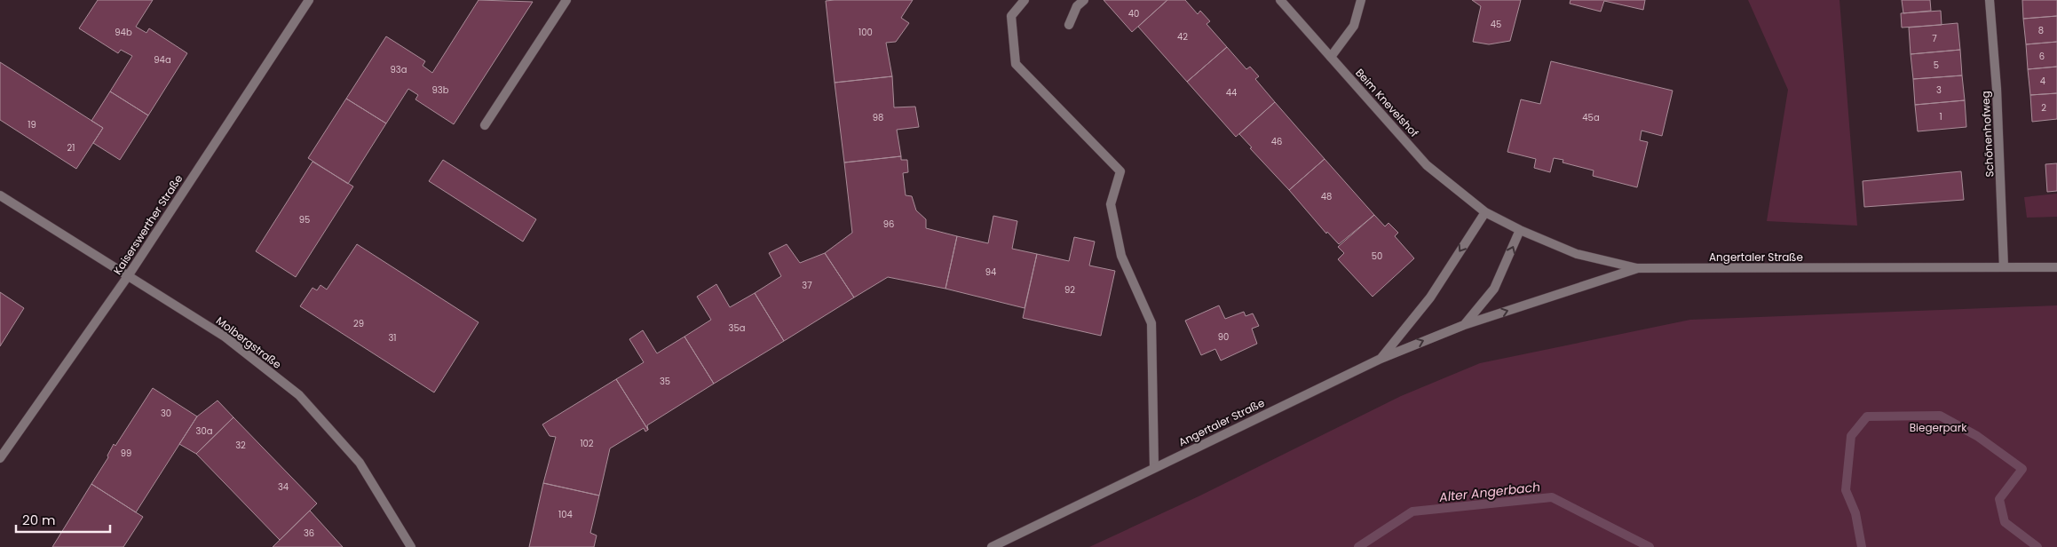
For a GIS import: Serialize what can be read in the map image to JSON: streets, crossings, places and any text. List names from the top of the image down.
{
  "streets": {
    "street": [
      "Beim Knevelshof",
      "Schönenhofweg",
      "Kaiserswerther Straße",
      "Angertaler Straße",
      "Molbergstraße"
    ]
  },
  "crossings": [
    ["Beim Knevelshof", "Angertaler Straße"],
    ["Schönenhofweg", "Angertaler Straße"],
    ["Kaiserswerther Straße", "Molbergstraße"]
  ],
  "water": ["Alter Angerbach"],
  "parks": ["Biegerpark"],
  "house_numbers": [
    "40",
    "45",
    "8",
    "94b",
    "100",
    "42",
    "7",
    "6",
    "94a",
    "5",
    "93a",
    "4",
    "93b",
    "3",
    "44",
    "2",
    "1",
    "98",
    "45a",
    "19",
    "46",
    "21",
    "48",
    "95",
    "96",
    "50",
    "94",
    "37",
    "92",
    "29",
    "35a",
    "90",
    "31",
    "35",
    "30",
    "30a",
    "102",
    "32",
    "99",
    "34",
    "104",
    "36"
  ],
  "scale_bar": "20 m"
}
